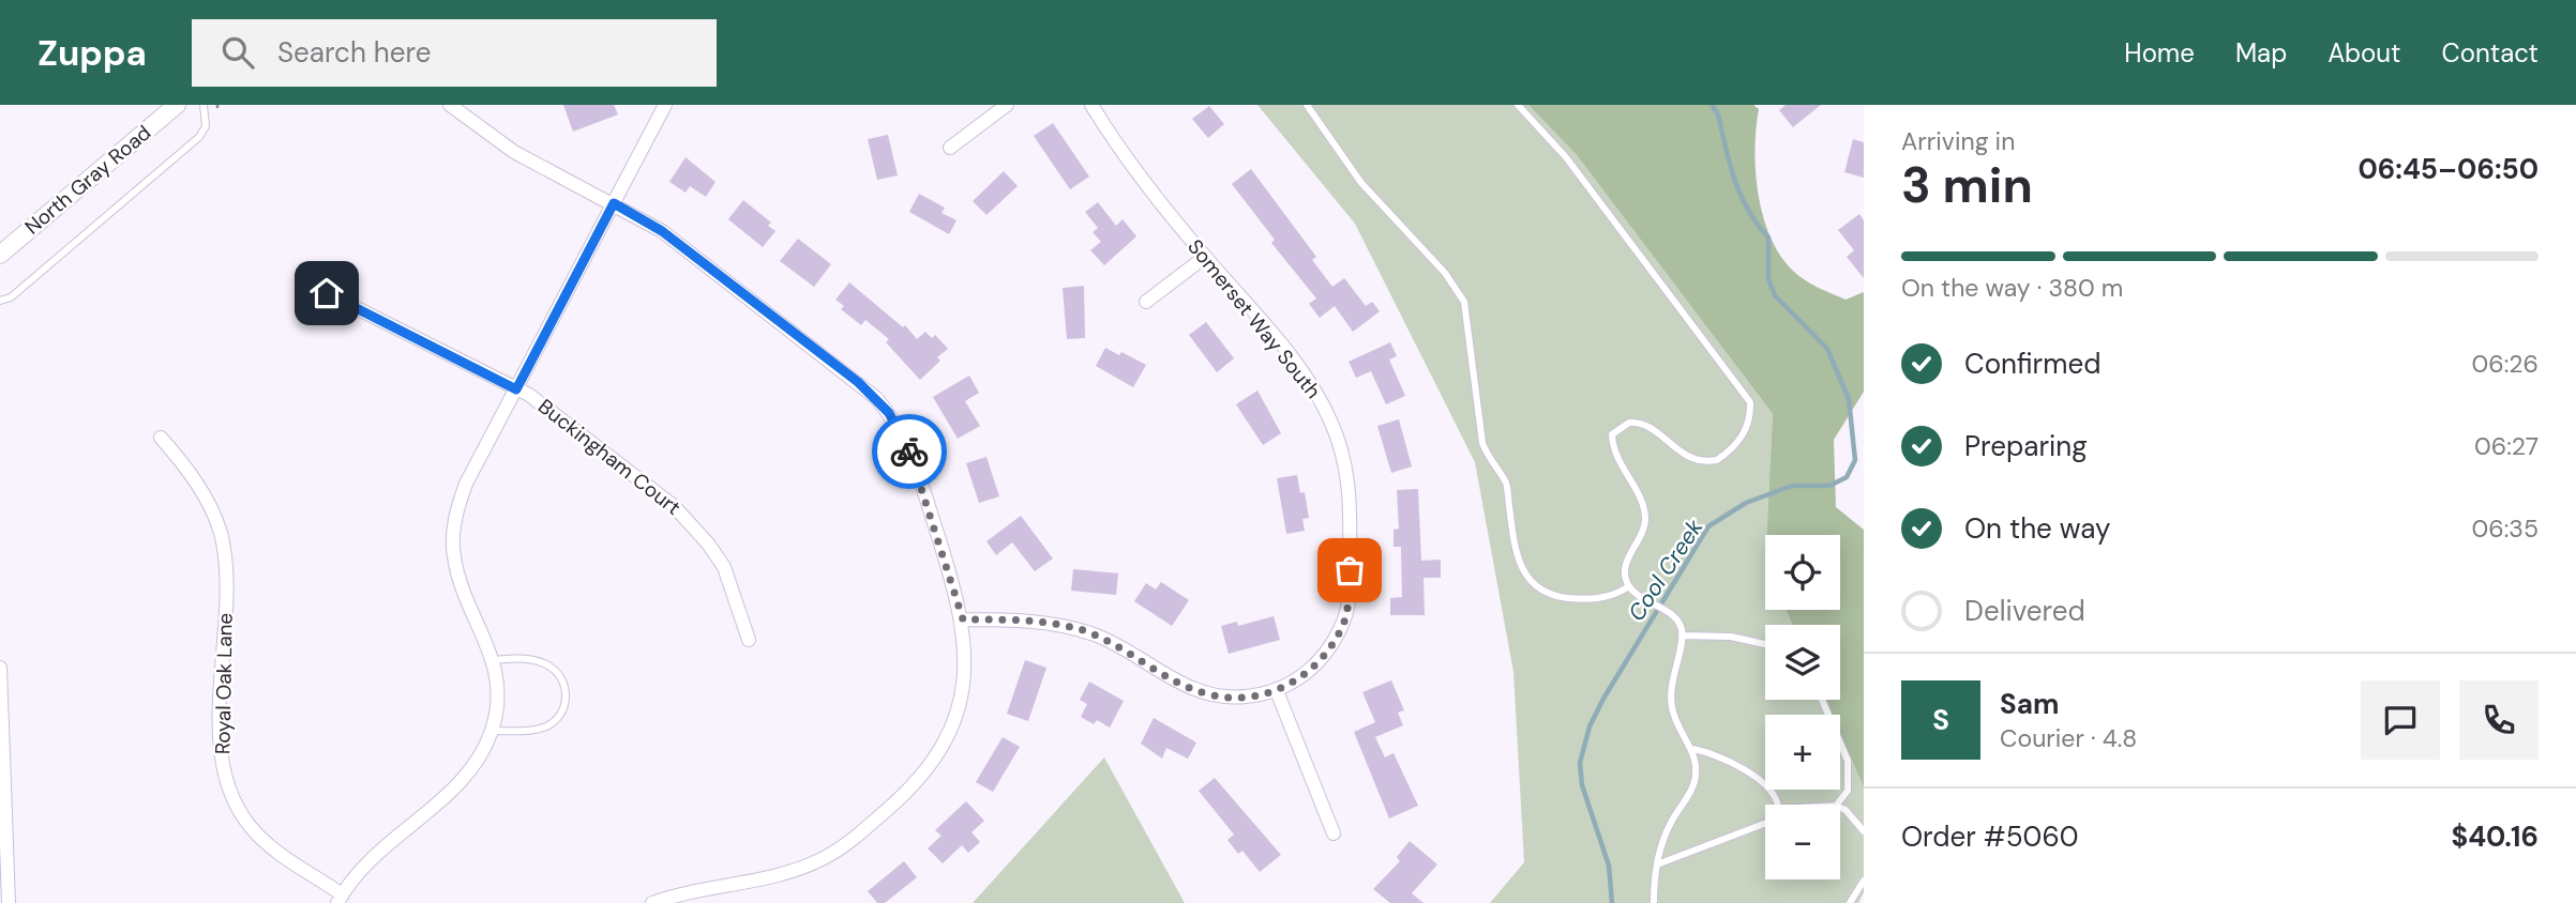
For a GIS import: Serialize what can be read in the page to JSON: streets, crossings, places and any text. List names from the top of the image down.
{
  "streets": {
    "street": [
      "North Gray Road",
      "Somerset Way South",
      "Buckingham Court",
      "Royal Oak Lane"
    ]
  },
  "water": ["Cool Creek"],
  "page": {
    "header": "Zuppa",
    "search": "Search here",
    "nav": [
      "Home",
      "Map",
      "About",
      "Contact"
    ],
    "heading": ["3 min", "Arriving in", "06:45–06:50"],
    "panel": [
      "Sam",
      "Courier · 4.8",
      "Order #5060",
      "$40.16"
    ],
    "bar": "On the way · 380 m",
    "list": [
      ["Confirmed", "06:26"],
      ["Preparing", "06:27"],
      ["On the way", "06:35"],
      "Delivered"
    ],
    "map_buttons": ["+", "−"],
    "round": "S"
  }
}
